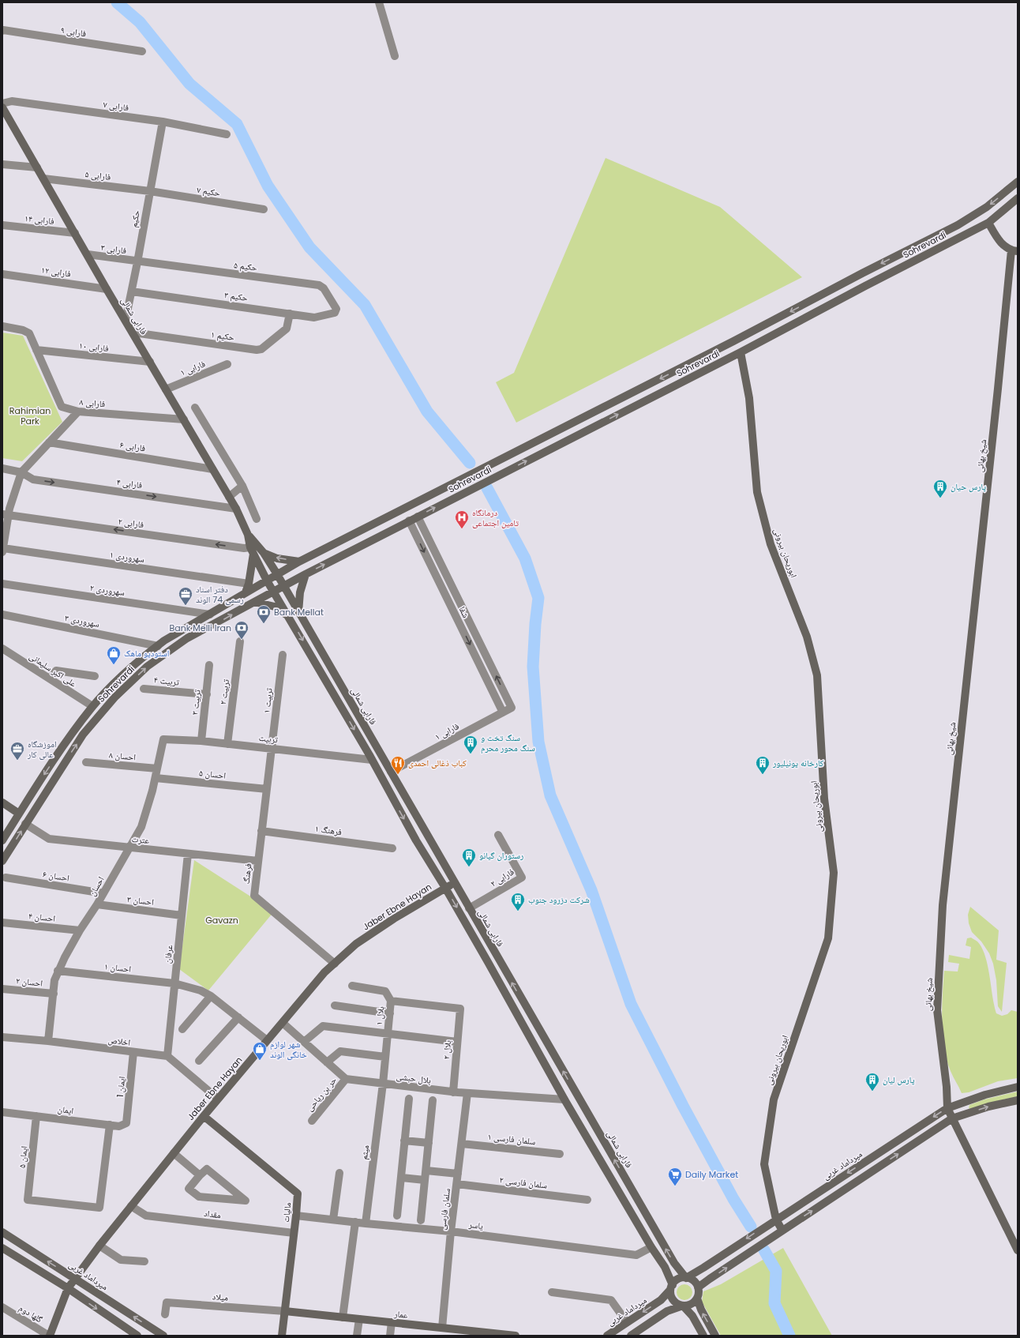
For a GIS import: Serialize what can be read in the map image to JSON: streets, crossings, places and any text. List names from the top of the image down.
{
  "streets": {
    "street": [
      "فارابی ۹",
      "فارابی ۷",
      "فارابی ۵",
      "حکیم ۷",
      "حکیم",
      "فارابی ۱۴",
      "Sohrevardi",
      "فارابی ۳",
      "حکیم ۵",
      "فارابی ۱۲",
      "حکیم ۳",
      "فارابی شمالی",
      "حکیم ۱",
      "فارابی ۱۰",
      "فارابی ۱",
      "فارابی ۸",
      "فارابی ۶",
      "شیخ بهائی",
      "فارابی ۴",
      "فارابی ۲",
      "ابوریحان بیرونی",
      "سهروردی ۱",
      "سهروردی ۲",
      "شفا",
      "سهروردی ۳",
      "علی اکبر سلیمانی",
      "تربیت ۴",
      "تربیت ۲",
      "تربیت ۱",
      "تربیت ۳",
      "تربیت",
      "احسان ۸",
      "احسان ۵",
      "فرهنگ ۱",
      "عترت",
      "فرهنگ",
      "احسان ۶",
      "احسان",
      "احسان ۳",
      "Jaber Ebne Hayan",
      "احسان ۴",
      "عرفان",
      "احسان ۱",
      "احسان ۲",
      "بلال ۱",
      "اخلاص",
      "بلال ۲",
      "بلال حبشی",
      "ایمان 1",
      "حر بن ریاحی",
      "ایمان",
      "سلمان فارسی ۱",
      "میثم",
      "ایمان ۵",
      "میرداماد غربی",
      "سلمان فارسی ۲",
      "سلمان فارسی",
      "مالیات",
      "مقداد",
      "یاسر",
      "میلاد",
      "گلها دوم",
      "عمار"
    ]
  },
  "crossings": [
    ["فارابی ۷", "حکیم"],
    ["فارابی ۵", "حکیم ۷"],
    ["فارابی ۵", "حکیم"],
    ["فارابی ۵", "فارابی شمالی"],
    ["حکیم ۷", "حکیم"],
    ["حکیم", "فارابی ۳"],
    ["حکیم", "حکیم ۵"],
    ["حکیم", "حکیم ۳"],
    ["حکیم", "فارابی شمالی"],
    ["فارابی ۱۴", "فارابی شمالی"],
    ["Sohrevardi", "فارابی شمالی"],
    ["Sohrevardi", "شیخ بهائی"],
    ["Sohrevardi", "ابوریحان بیرونی"],
    ["Sohrevardi", "سهروردی ۲"],
    ["Sohrevardi", "شفا"],
    ["Sohrevardi", "سهروردی ۳"],
    ["Sohrevardi", "علی اکبر سلیمانی"],
    ["Sohrevardi", "عترت"],
    ["فارابی ۳", "حکیم ۵"],
    ["فارابی ۳", "فارابی شمالی"],
    ["حکیم ۵", "حکیم ۳"],
    ["فارابی ۱۲", "فارابی شمالی"],
    ["حکیم ۳", "حکیم ۱"],
    ["فارابی شمالی", "حکیم ۱"],
    ["فارابی شمالی", "فارابی ۱۰"],
    ["فارابی شمالی", "فارابی ۱"],
    ["فارابی شمالی", "فارابی ۸"],
    ["فارابی شمالی", "فارابی ۶"],
    ["فارابی شمالی", "فارابی ۴"],
    ["فارابی شمالی", "فارابی ۲"],
    ["فارابی شمالی", "Jaber Ebne Hayan"],
    ["فارابی شمالی", "میرداماد غربی"],
    ["فارابی ۱۰", "فارابی ۸"],
    ["فارابی ۱", "شفا"],
    ["شیخ بهائی", "میرداماد غربی"],
    ["ابوریحان بیرونی", "میرداماد غربی"],
    ["تربیت ۴", "تربیت ۳"],
    ["تربیت ۲", "تربیت"],
    ["تربیت ۱", "تربیت"],
    ["تربیت ۱", "فرهنگ"],
    ["تربیت ۳", "تربیت"],
    ["تربیت", "فرهنگ"],
    ["تربیت", "احسان"],
    ["احسان ۸", "احسان"],
    ["احسان ۵", "فرهنگ"],
    ["احسان ۵", "احسان"],
    ["فرهنگ ۱", "فرهنگ"],
    ["عترت", "فرهنگ"],
    ["عترت", "احسان"],
    ["عترت", "عرفان"],
    ["فرهنگ", "Jaber Ebne Hayan"],
    ["احسان ۶", "احسان"],
    ["احسان", "احسان ۳"],
    ["احسان", "احسان ۴"],
    ["احسان", "احسان ۱"],
    ["احسان", "احسان ۲"],
    ["احسان", "اخلاص"],
    ["احسان ۳", "عرفان"],
    ["Jaber Ebne Hayan", "احسان ۱"],
    ["Jaber Ebne Hayan", "میرداماد غربی"],
    ["Jaber Ebne Hayan", "مالیات"],
    ["Jaber Ebne Hayan", "مقداد"],
    ["Jaber Ebne Hayan", "گلها دوم"],
    ["عرفان", "احسان ۱"],
    ["عرفان", "اخلاص"],
    ["بلال ۱", "بلال ۲"],
    ["بلال ۱", "بلال حبشی"],
    ["بلال ۱", "میثم"],
    ["اخلاص", "ایمان 1"],
    ["بلال ۲", "بلال حبشی"],
    ["بلال حبشی", "حر بن ریاحی"],
    ["بلال حبشی", "میثم"],
    ["بلال حبشی", "سلمان فارسی"],
    ["ایمان 1", "ایمان"],
    ["ایمان", "ایمان ۵"],
    ["سلمان فارسی ۱", "سلمان فارسی"],
    ["میثم", "یاسر"],
    ["سلمان فارسی ۲", "سلمان فارسی"],
    ["سلمان فارسی", "یاسر"],
    ["سلمان فارسی", "عمار"],
    ["مالیات", "مقداد"],
    ["مالیات", "یاسر"],
    ["مالیات", "میلاد"],
    ["مالیات", "عمار"],
    ["میلاد", "عمار"]
  ],
  "one_way": ["فارابی ۴", "فارابی ۲"],
  "parks": ["Rahimian Park", "Gavazn"],
  "places": {
    "building": [
      "پارس حیان",
      "سنگ تخت و سنگ محور محرم",
      "کارخانه یونیلیور",
      "رستوران گیانو",
      "شرکت دزرود جنوب",
      "پارس لیان"
    ],
    "hospital": ["درمانگاه تامین اجتماعی"],
    "office": ["دفتر اسناد رسمی 74 الوند", "اموزشگاه عالی کار"],
    "bank": ["Bank Mellat", "Bank Melli Iran"],
    "shop": ["استودیو ماهک", "شهر لوازم خانگی الوند"],
    "restaurant": ["کباب ذغالی احمدی"],
    "supermarket": ["Daily Market"]
  }
}
